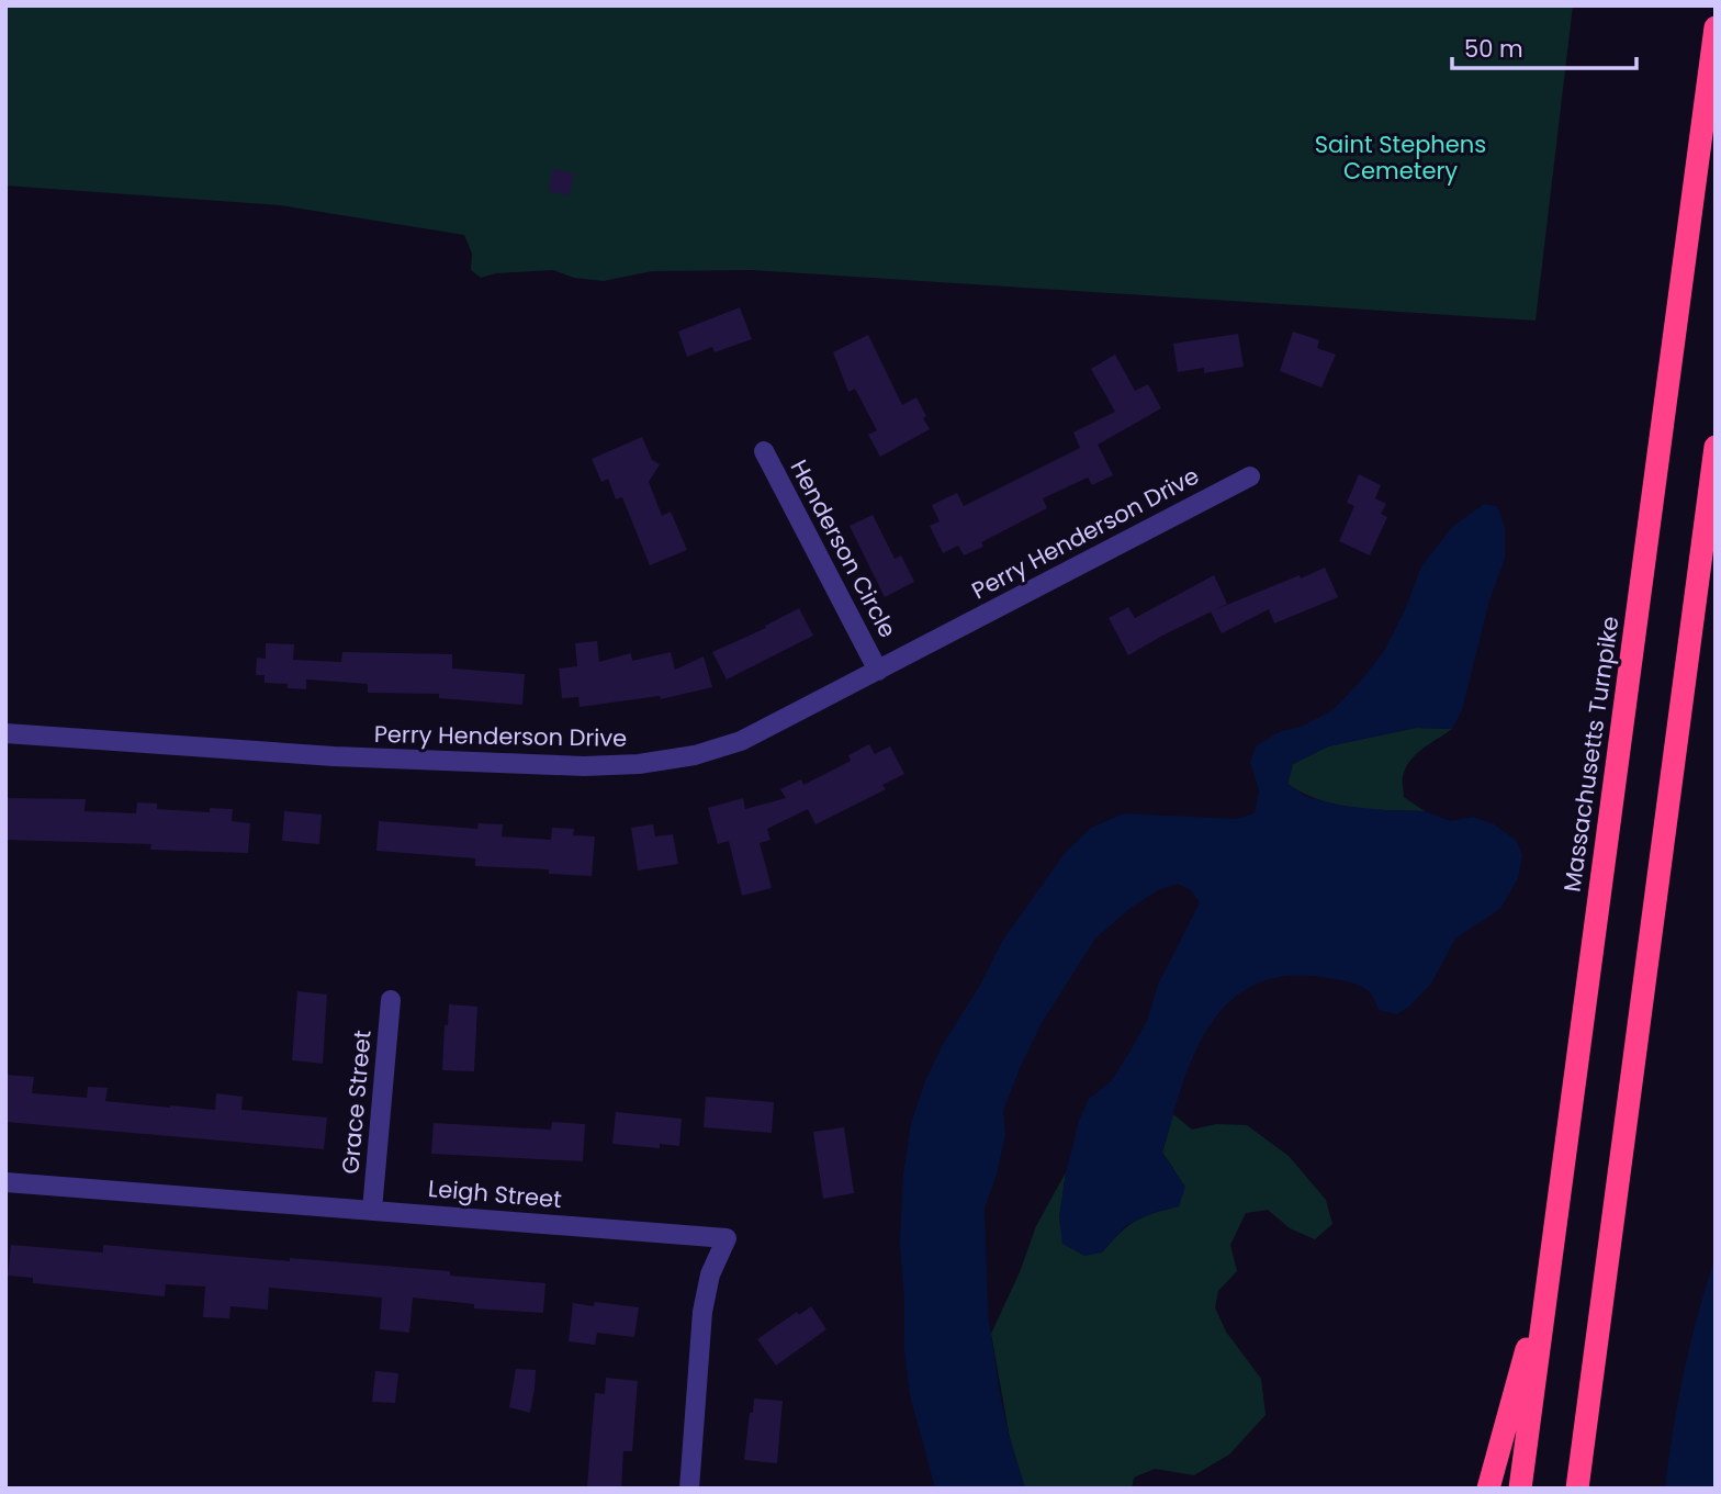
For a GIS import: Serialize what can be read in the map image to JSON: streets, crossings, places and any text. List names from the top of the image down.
{
  "streets": {
    "highway": ["Massachusetts Turnpike"],
    "street": [
      "Perry Henderson Drive",
      "Henderson Circle",
      "Grace Street",
      "Leigh Street"
    ]
  },
  "crossings": [
    ["Perry Henderson Drive", "Henderson Circle"],
    ["Grace Street", "Leigh Street"]
  ],
  "parks": ["Saint Stephens Cemetery"],
  "scale_bar": "50 m"
}
